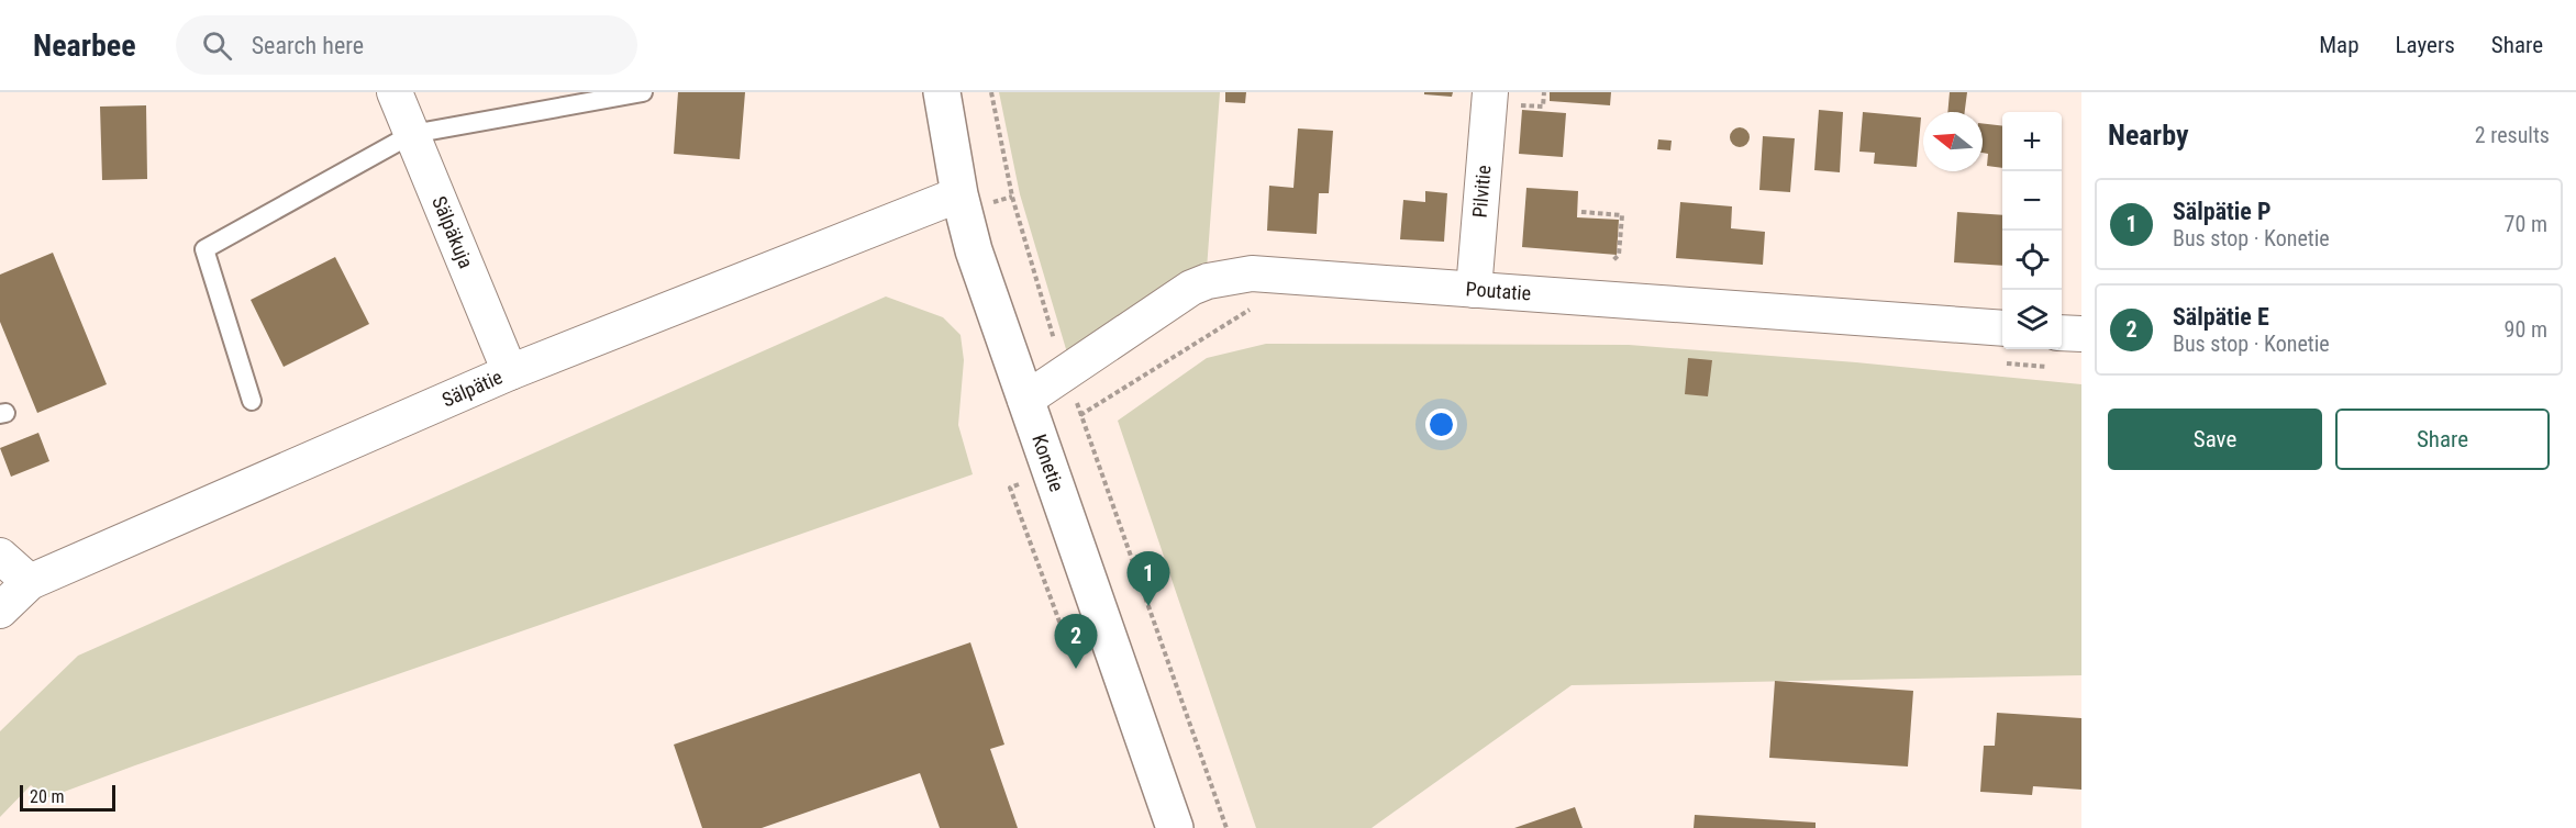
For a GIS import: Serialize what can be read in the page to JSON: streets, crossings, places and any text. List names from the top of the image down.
{
  "streets": {
    "street": [
      "Pilvitie",
      "Sälpäkuja",
      "Poutatie",
      "Sälpätie",
      "Konetie"
    ]
  },
  "crossings": [
    ["Pilvitie", "Poutatie"],
    ["Sälpäkuja", "Sälpätie"],
    ["Poutatie", "Konetie"],
    ["Sälpätie", "Konetie"]
  ],
  "scale_bar": "20 m",
  "north": "left",
  "page": {
    "header": "Nearbee",
    "search": "Search here",
    "nav": ["Map", "Layers", "Share"],
    "heading": ["Nearby", "2 results"],
    "map_buttons": ["+", "−"],
    "list": [
      {
        "mark": "1",
        "name": "Sälpätie P",
        "note": "Bus stop · Konetie",
        "value": "70 m"
      },
      {
        "mark": "2",
        "name": "Sälpätie E",
        "note": "Bus stop · Konetie",
        "value": "90 m"
      }
    ],
    "buttons": ["Save", "Share"],
    "pins": ["1", "2"],
    "scale": "20 m"
  }
}
